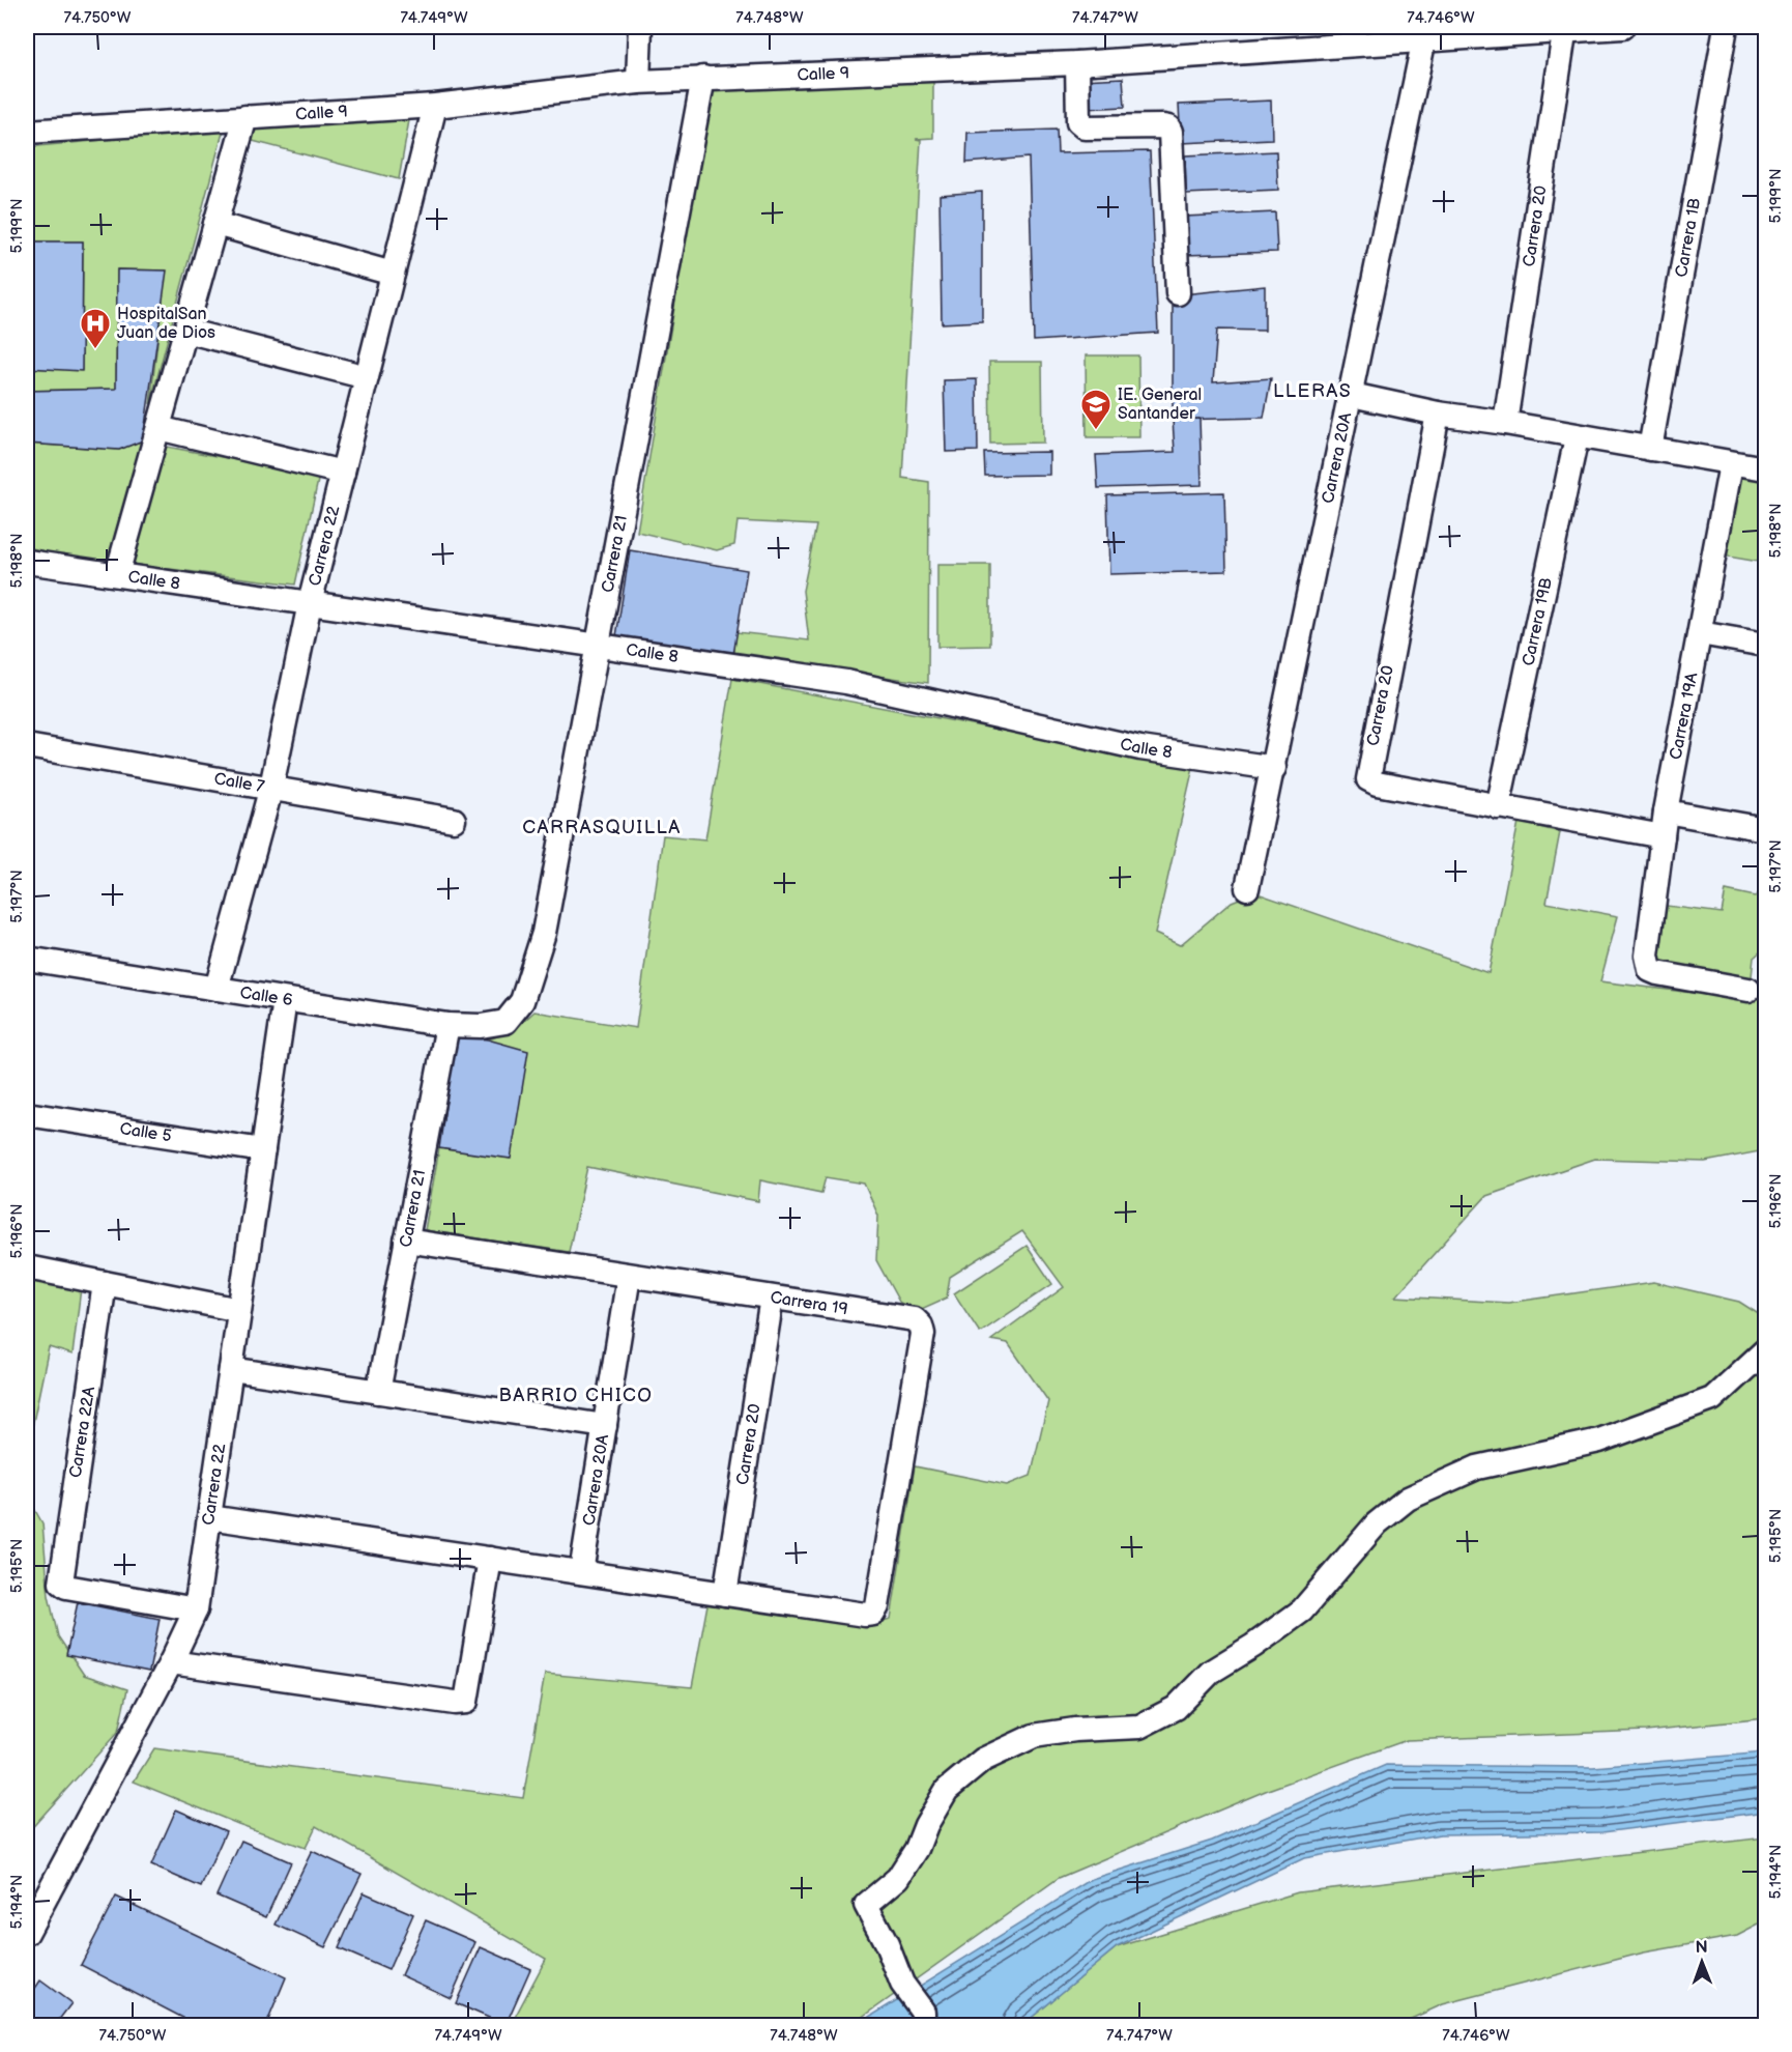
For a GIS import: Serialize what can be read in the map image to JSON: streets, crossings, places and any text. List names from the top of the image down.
{
  "streets": {
    "street": [
      "Calle 9",
      "Carrera 20",
      "Carrera 1B",
      "Carrera 20A",
      "Carrera 22",
      "Carrera 21",
      "Calle 8",
      "Carrera 19B",
      "Carrera 19A",
      "Calle 7",
      "Calle 6",
      "Calle 5",
      "Carrera 19",
      "Carrera 22A"
    ]
  },
  "crossings": [
    ["Calle 9", "Carrera 20"],
    ["Calle 9", "Carrera 20A"],
    ["Calle 9", "Carrera 22"],
    ["Calle 9", "Carrera 21"],
    ["Carrera 20", "Carrera 19B"],
    ["Carrera 20", "Carrera 19"],
    ["Carrera 20A", "Calle 8"],
    ["Carrera 20A", "Carrera 19"],
    ["Carrera 22", "Calle 8"],
    ["Carrera 22", "Calle 7"],
    ["Carrera 22", "Calle 6"],
    ["Carrera 22", "Calle 5"],
    ["Carrera 22", "Carrera 22A"],
    ["Carrera 21", "Calle 8"],
    ["Carrera 21", "Calle 6"],
    ["Carrera 21", "Carrera 19"]
  ],
  "districts": ["LLERAS", "CARRASQUILLA", "BARRIO CHICO"],
  "places": {
    "hospital": ["HospitalSan Juan de Dios"],
    "school or university": ["IE. General Santander"]
  },
  "north": "top",
  "coordinates": [
    "74.750°W",
    "74.749°W",
    "74.748°W",
    "74.747°W",
    "74.746°W",
    "5.199°N",
    "5.198°N",
    "5.197°N",
    "5.196°N",
    "5.195°N",
    "5.194°N"
  ]
}
